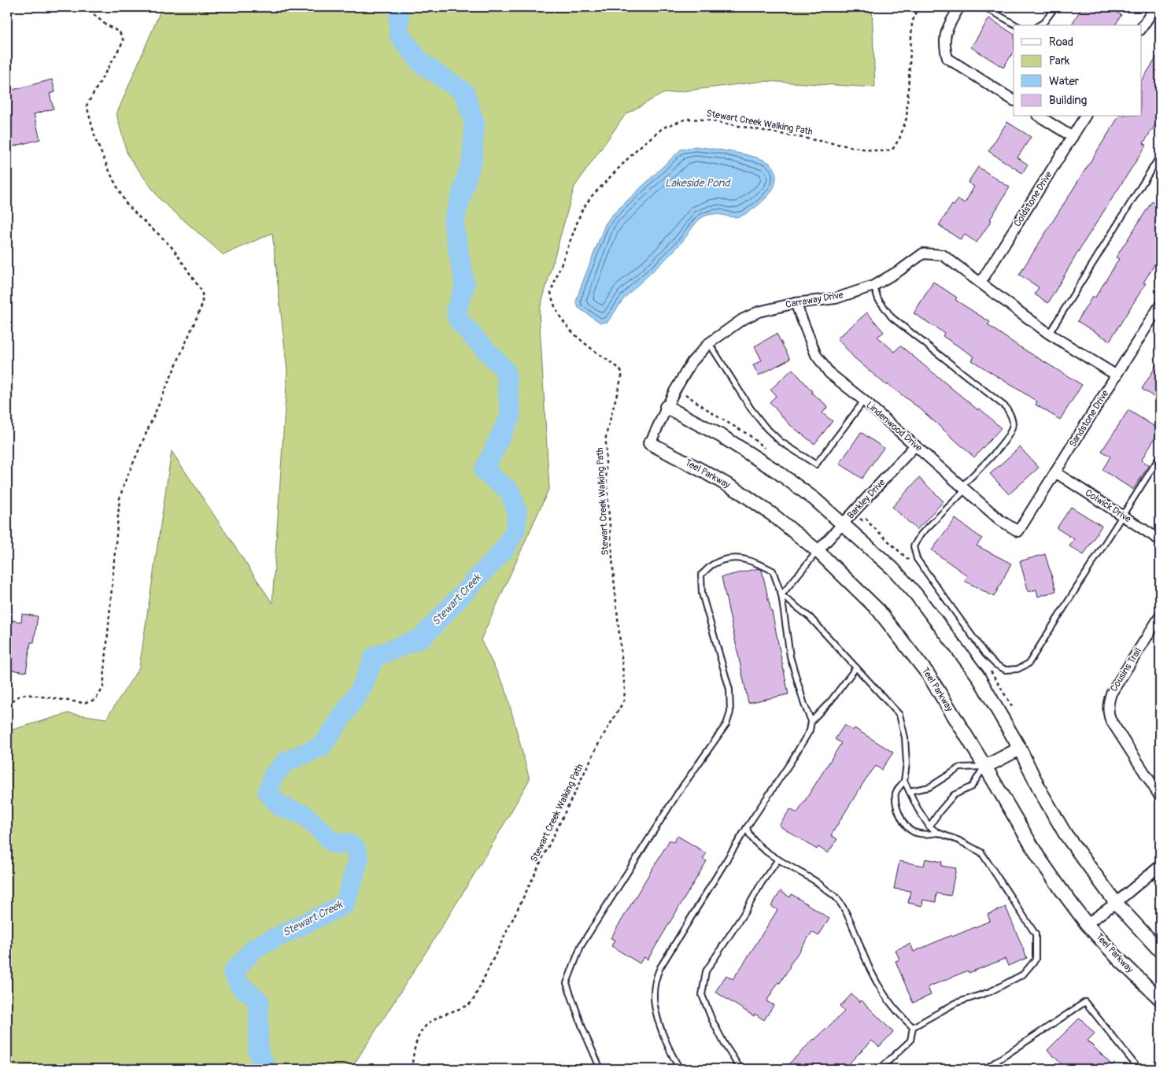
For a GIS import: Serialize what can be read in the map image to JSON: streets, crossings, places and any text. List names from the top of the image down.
{
  "streets": {
    "street": [
      "Coldstone Drive",
      "Carraway Drive",
      "Sandstone Drive",
      "Lindenwood Drive",
      "Teel Parkway",
      "Barkley Drive",
      "Colwick Drive",
      "Cousins Trail"
    ],
    "path": ["Stewart Creek Walking Path"]
  },
  "crossings": [
    ["Coldstone Drive", "Carraway Drive"],
    ["Carraway Drive", "Sandstone Drive"],
    ["Carraway Drive", "Lindenwood Drive"],
    ["Carraway Drive", "Teel Parkway"],
    ["Sandstone Drive", "Lindenwood Drive"],
    ["Sandstone Drive", "Colwick Drive"],
    ["Lindenwood Drive", "Barkley Drive"],
    ["Teel Parkway", "Barkley Drive"]
  ],
  "water": ["Lakeside Pond", "Stewart Creek"],
  "legend": [
    "Road",
    "Park",
    "Water",
    "Building"
  ]
}
